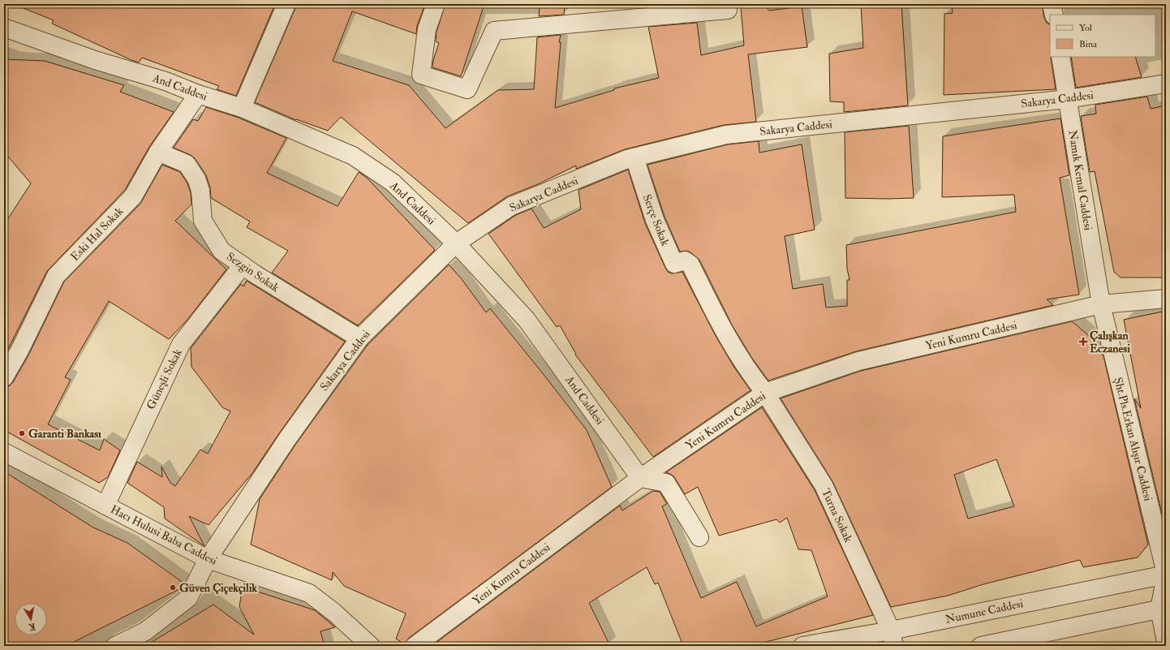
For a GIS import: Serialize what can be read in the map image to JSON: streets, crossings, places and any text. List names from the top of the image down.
{
  "streets": {
    "street": [
      "And Caddesi",
      "Sakarya Caddesi",
      "Namık Kemal Caddesi",
      "Serçe Sokak",
      "Eski Hal Sokak",
      "Sezgin Sokak",
      "Yeni Kumru Caddesi",
      "Güneşli Sokak",
      "Şht.Pls.Erkan Alışır Caddesi",
      "Turna Sokak",
      "Hacı Hulusi Baba Caddesi",
      "Numune Caddesi"
    ]
  },
  "crossings": [
    ["And Caddesi", "Sakarya Caddesi"],
    ["And Caddesi", "Eski Hal Sokak"],
    ["And Caddesi", "Yeni Kumru Caddesi"],
    ["Sakarya Caddesi", "Namık Kemal Caddesi"],
    ["Sakarya Caddesi", "Serçe Sokak"],
    ["Sakarya Caddesi", "Sezgin Sokak"],
    ["Sakarya Caddesi", "Hacı Hulusi Baba Caddesi"],
    ["Namık Kemal Caddesi", "Yeni Kumru Caddesi"],
    ["Namık Kemal Caddesi", "Şht.Pls.Erkan Alışır Caddesi"],
    ["Serçe Sokak", "Yeni Kumru Caddesi"],
    ["Serçe Sokak", "Turna Sokak"],
    ["Eski Hal Sokak", "Sezgin Sokak"],
    ["Sezgin Sokak", "Güneşli Sokak"],
    ["Yeni Kumru Caddesi", "Şht.Pls.Erkan Alışır Caddesi"],
    ["Yeni Kumru Caddesi", "Turna Sokak"],
    ["Güneşli Sokak", "Hacı Hulusi Baba Caddesi"],
    ["Şht.Pls.Erkan Alışır Caddesi", "Numune Caddesi"],
    ["Turna Sokak", "Numune Caddesi"]
  ],
  "places": {
    "health": ["Çalışkan Eczanesi"],
    "other": ["Garanti Bankası", "Güven Çiçekçilik"]
  },
  "legend": ["Yol", "Bina"],
  "north": "bottom"
}
